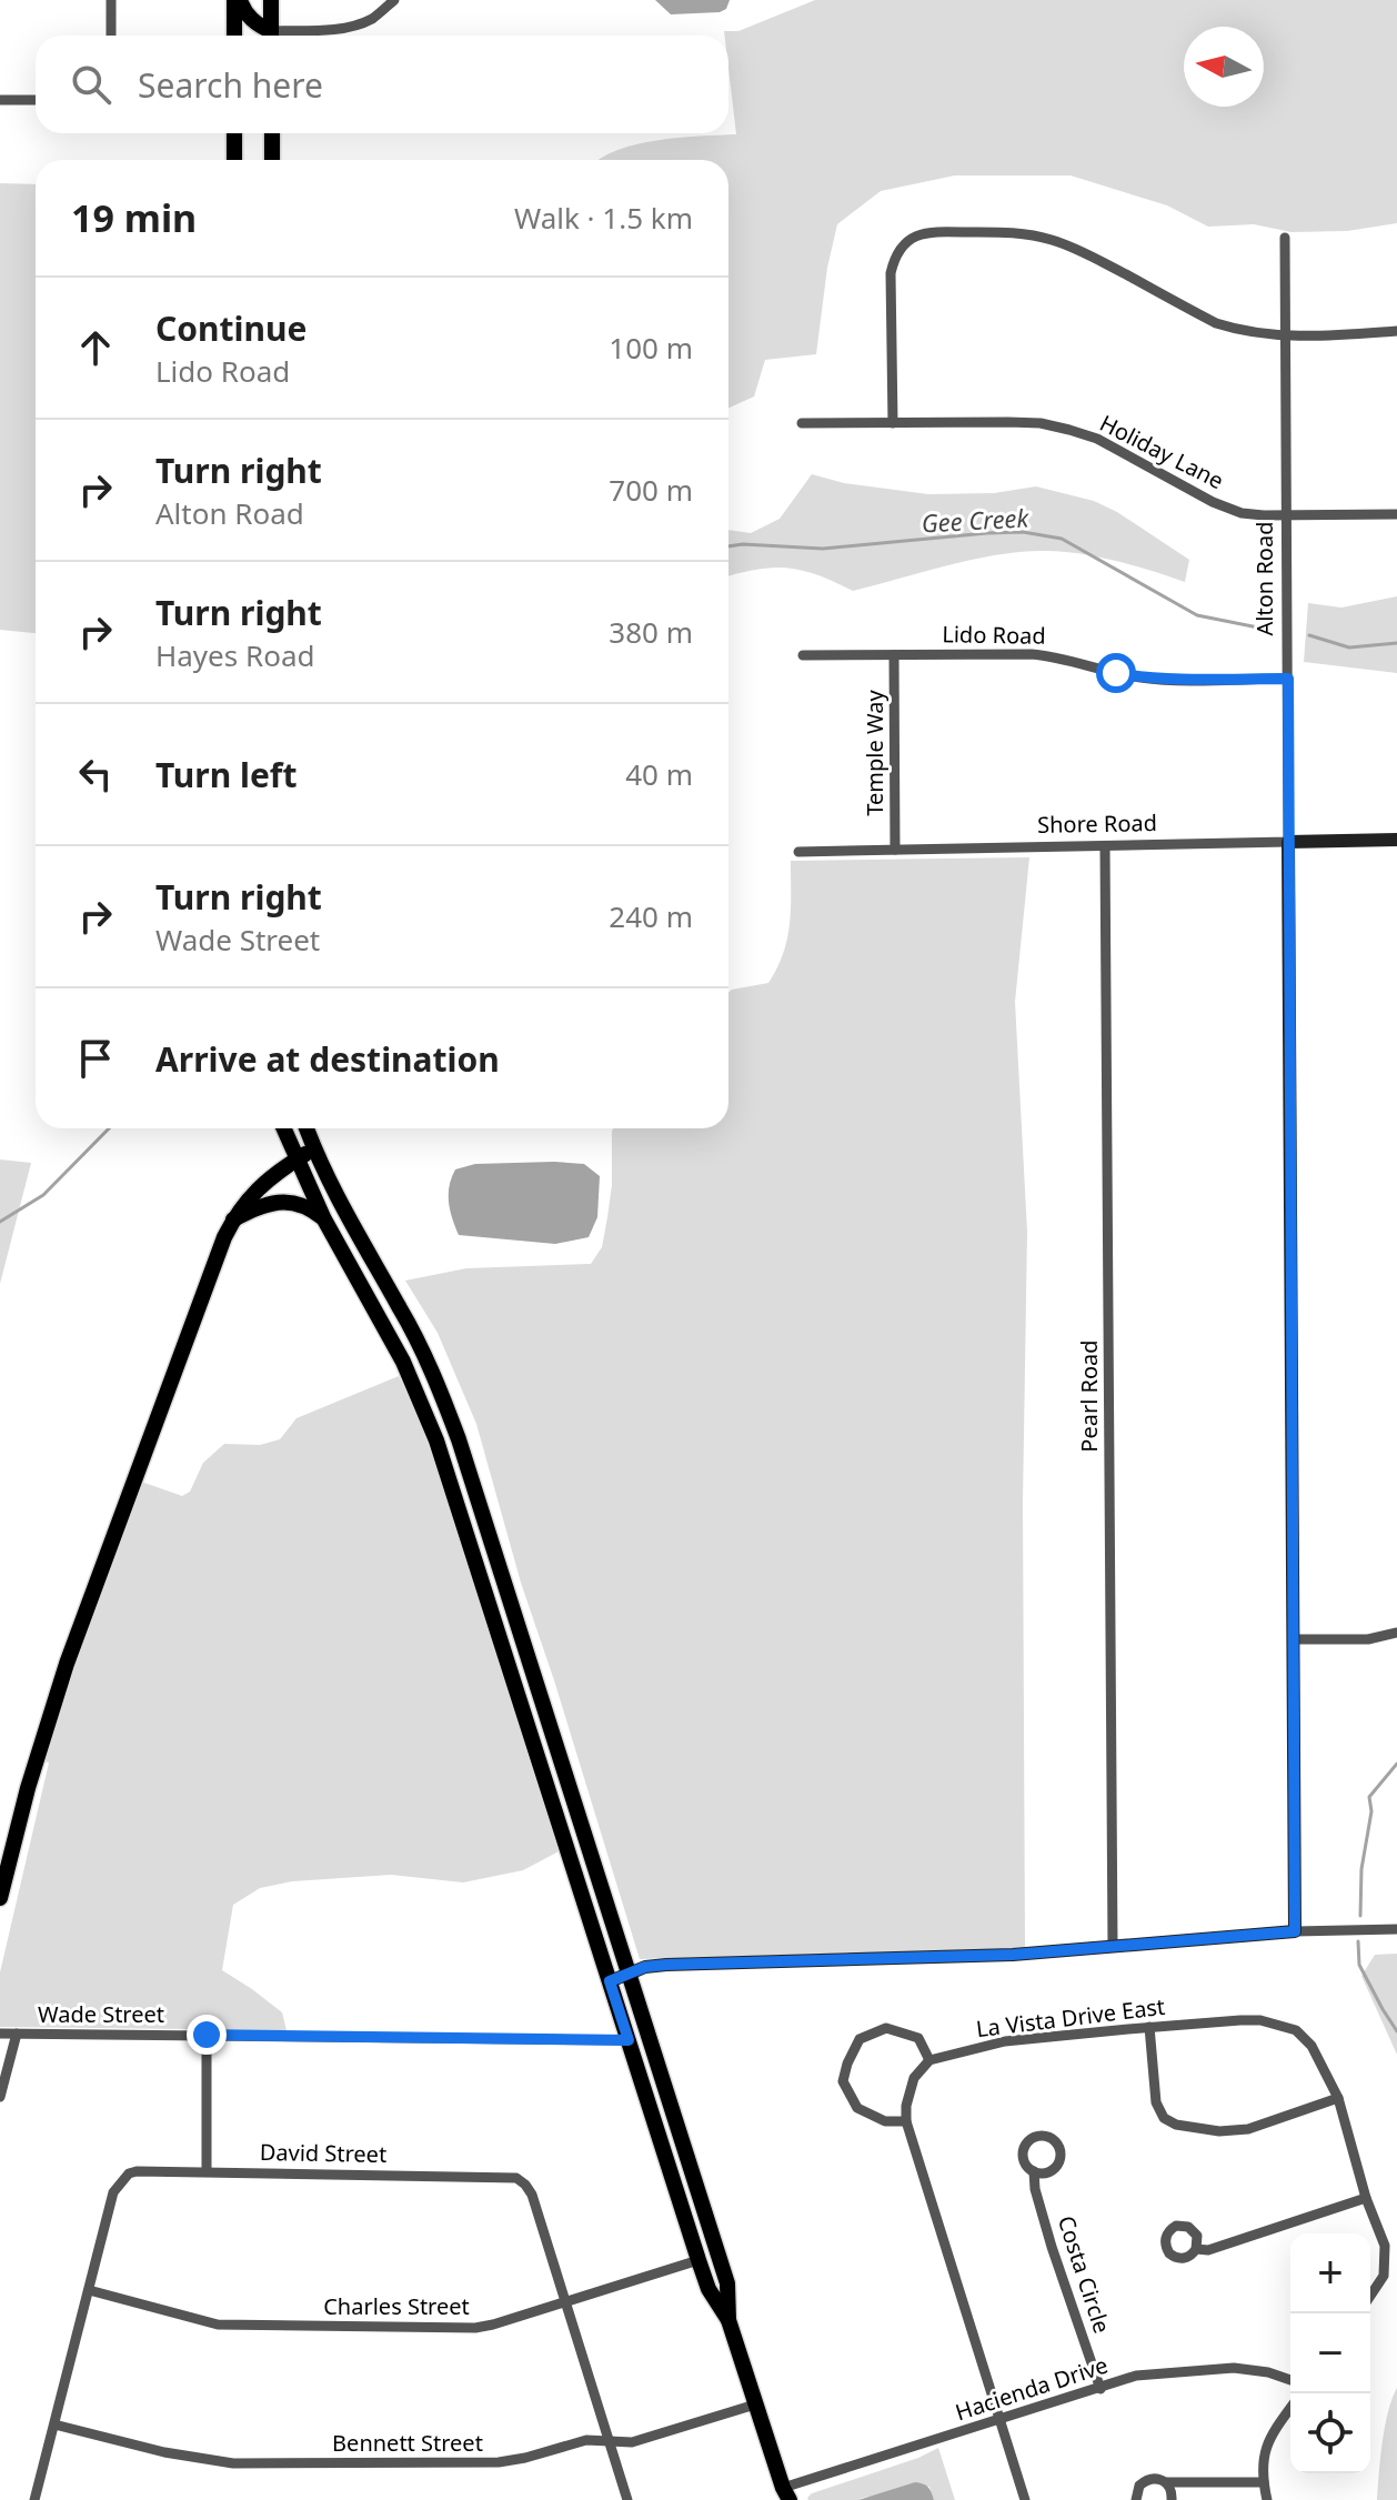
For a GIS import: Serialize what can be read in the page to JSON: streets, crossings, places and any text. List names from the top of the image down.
{
  "streets": {
    "street": [
      "Holiday Lane",
      "Alton Road",
      "Lido Road",
      "Temple Way",
      "Shore Road",
      "Pearl Road",
      "Wade Street",
      "La Vista Drive East",
      "David Street",
      "Costa Circle",
      "Charles Street",
      "Hacienda Drive",
      "Bennett Street"
    ]
  },
  "crossings": [
    ["Holiday Lane", "Alton Road"],
    ["Alton Road", "Lido Road"],
    ["Alton Road", "Shore Road"],
    ["Lido Road", "Temple Way"],
    ["Temple Way", "Shore Road"],
    ["Shore Road", "Pearl Road"],
    ["David Street", "Charles Street"],
    ["David Street", "Bennett Street"],
    ["Costa Circle", "Hacienda Drive"]
  ],
  "water": ["Gee Creek"],
  "north": "left",
  "page": {
    "search": "Search here",
    "heading": ["19 min", "Walk · 1.5 km"],
    "list": [
      ["Continue", "Lido Road", "100 m"],
      ["Turn right", "Alton Road", "700 m"],
      ["Turn right", "Hayes Road", "380 m"],
      ["Turn left", "40 m"],
      ["Turn right", "Wade Street", "240 m"],
      "Arrive at destination"
    ],
    "map_buttons": ["+", "−"]
  }
}
